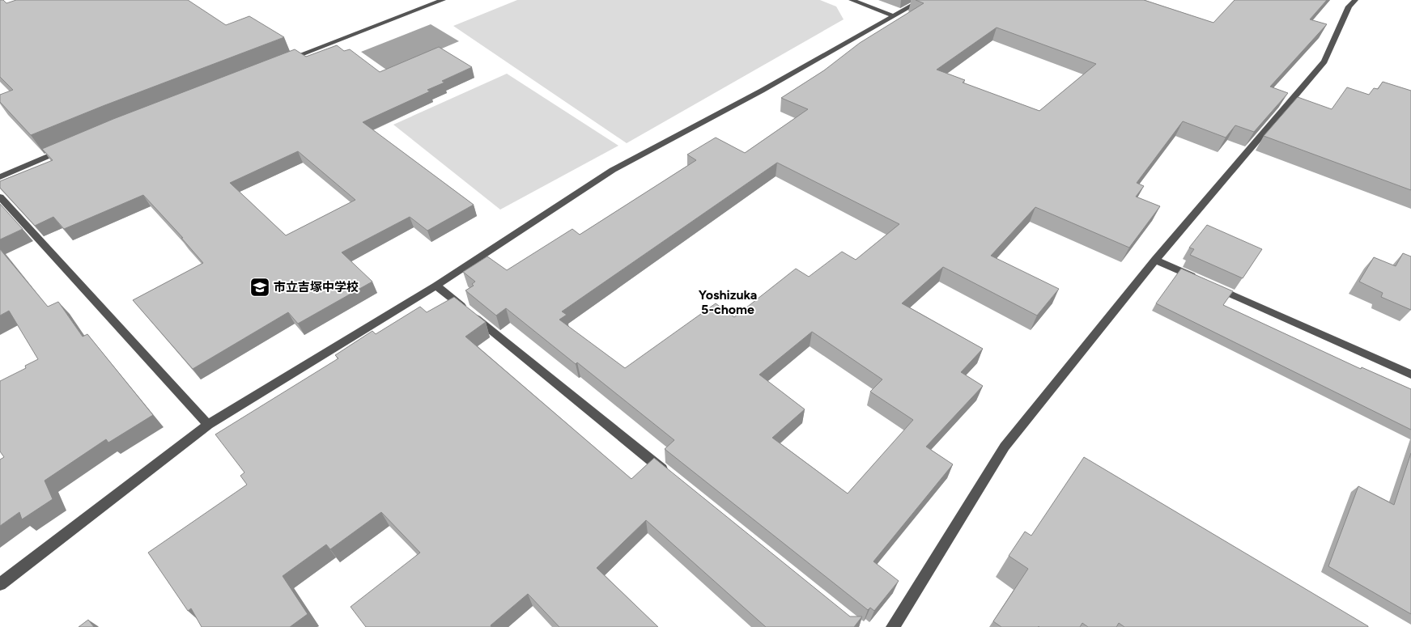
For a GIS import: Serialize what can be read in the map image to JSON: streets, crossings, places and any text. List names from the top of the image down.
{
  "districts": ["Yoshizuka 5-chome"],
  "places": {
    "school or university": ["市立吉塚中学校"]
  }
}
